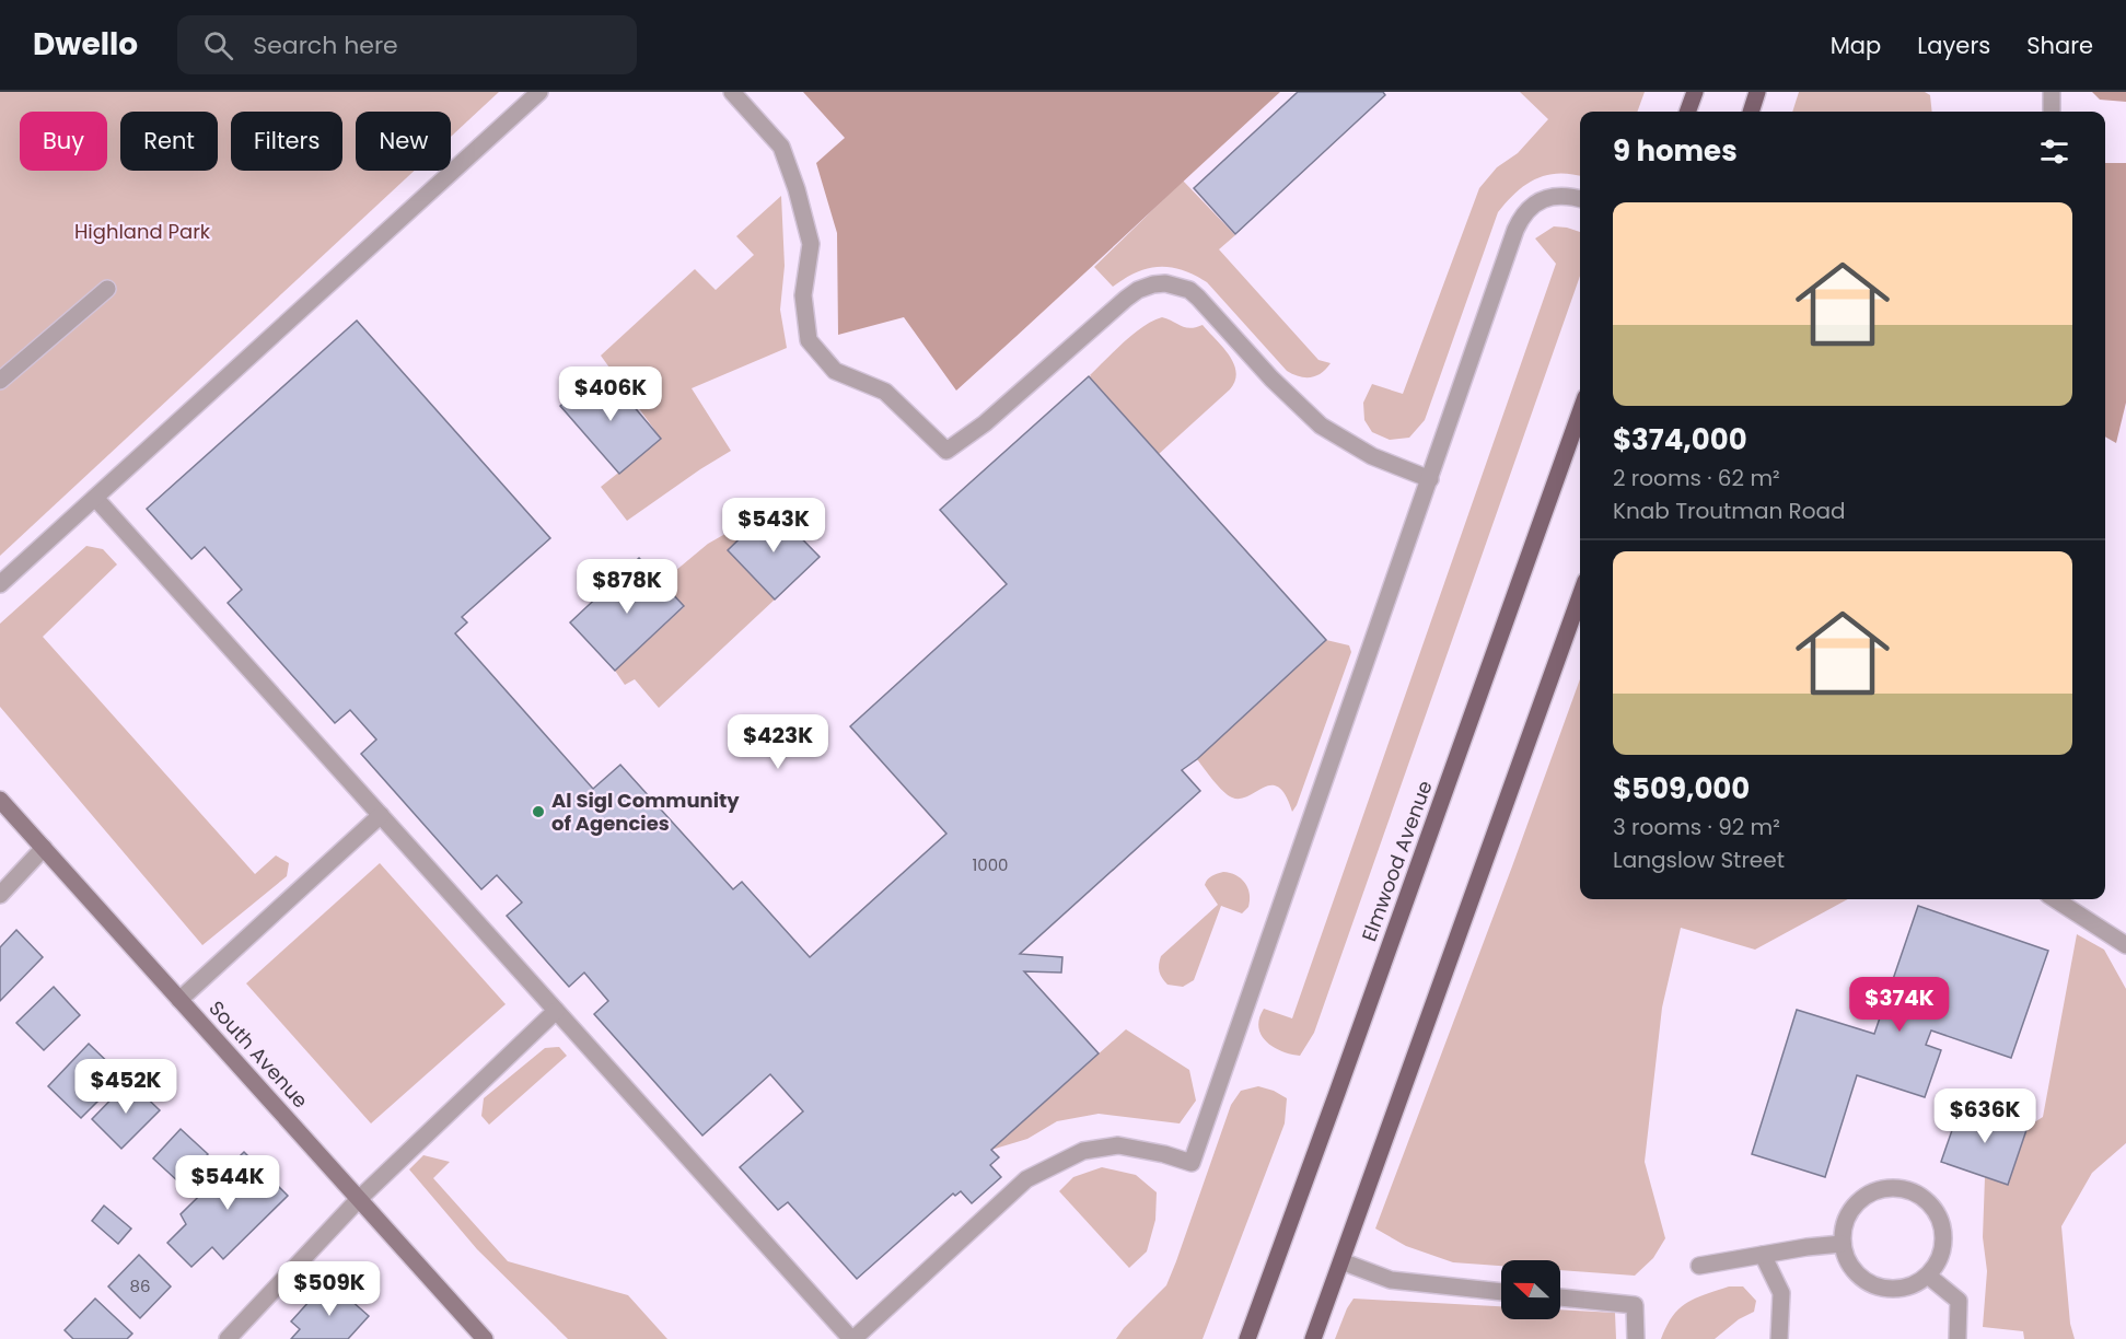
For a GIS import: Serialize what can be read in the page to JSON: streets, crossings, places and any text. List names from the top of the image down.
{
  "streets": {
    "main road": ["Elmwood Avenue", "South Avenue"]
  },
  "parks": ["Highland Park"],
  "places": ["Al Sigl Community of Agencies"],
  "house_numbers": ["1000", "86"],
  "north": "left",
  "page": {
    "header": "Dwello",
    "search": "Search here",
    "nav": ["Map", "Layers", "Share"],
    "chip": [
      "Buy",
      "Rent",
      "Filters",
      "New"
    ],
    "heading": "9 homes",
    "list": [
      {
        "name": "$374,000",
        "note": "2 rooms · 62 m² · Knab Troutman Road"
      },
      {
        "name": "$509,000",
        "note": "3 rooms · 92 m² · Langslow Street"
      }
    ],
    "price": [
      "$406K",
      "$543K",
      "$878K",
      "$423K",
      "$374K",
      "$452K",
      "$636K",
      "$544K",
      "$509K"
    ]
  }
}
